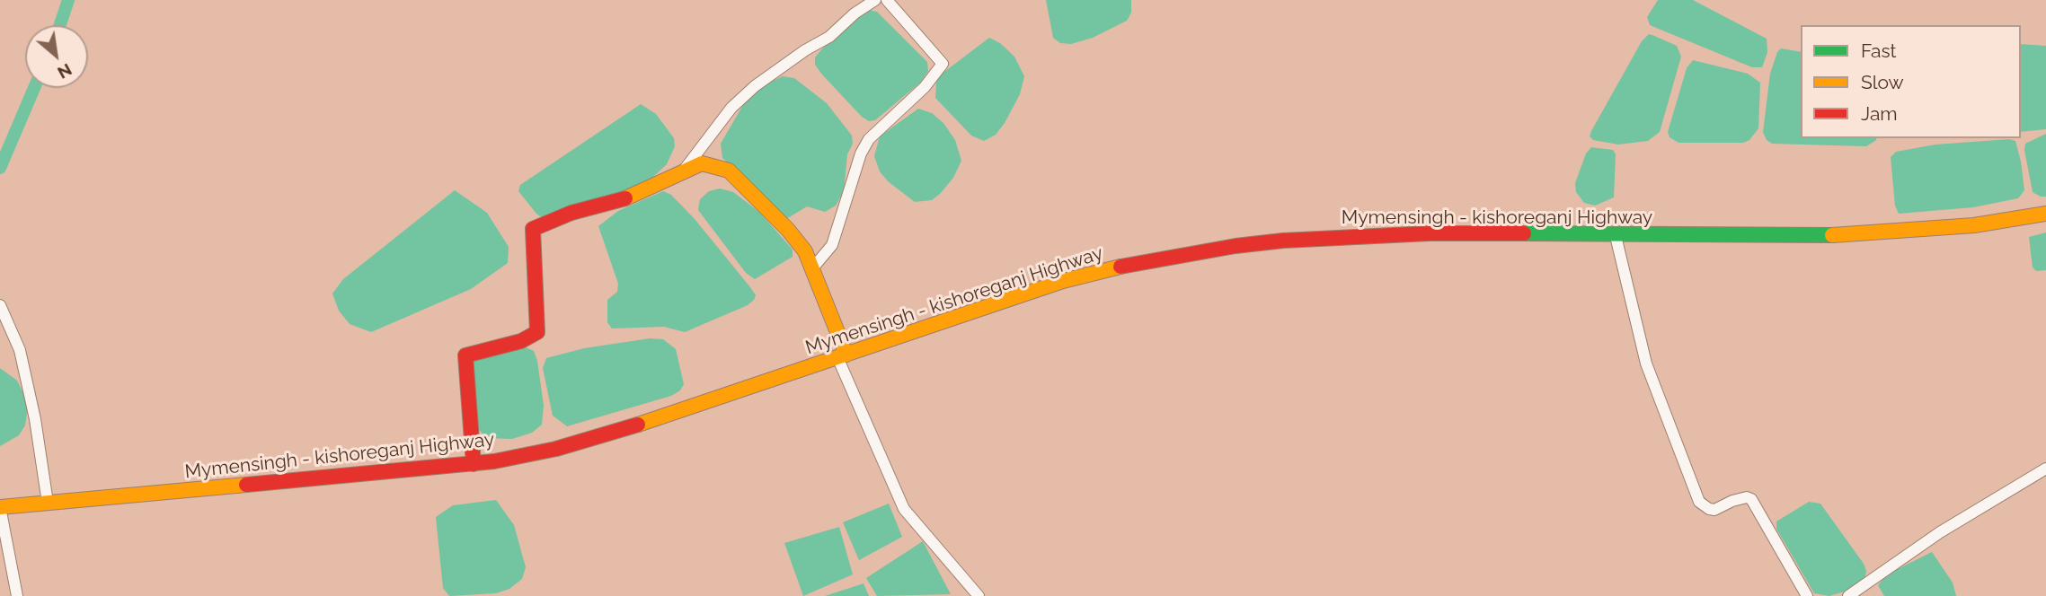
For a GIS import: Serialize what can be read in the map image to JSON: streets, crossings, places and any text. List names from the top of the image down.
{
  "streets": {
    "main road": ["Mymensingh - kishoreganj Highway"]
  },
  "legend": ["Fast", "Slow", "Jam"],
  "north": "bottom right"
}
